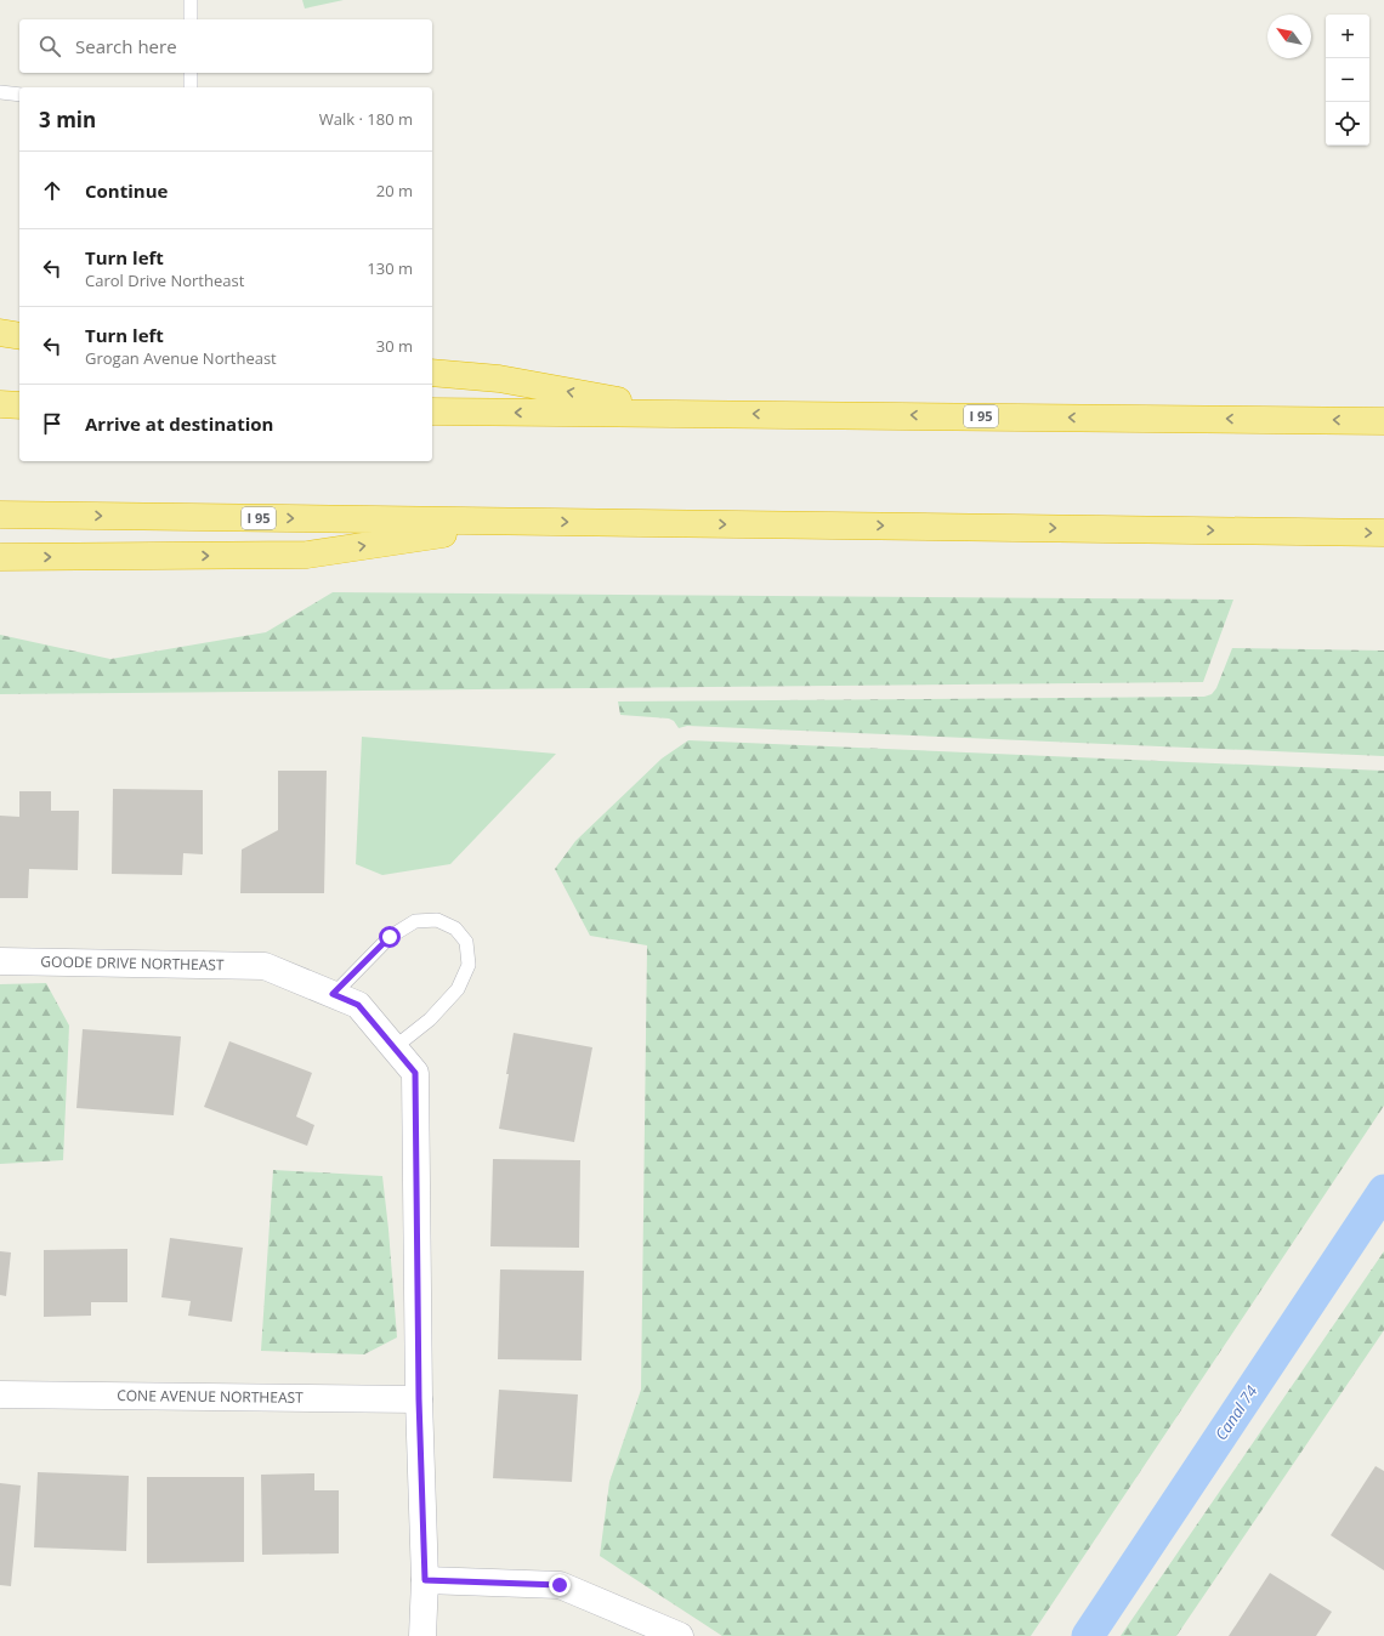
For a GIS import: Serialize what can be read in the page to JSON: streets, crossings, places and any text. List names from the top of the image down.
{
  "streets": {
    "highway": ["I 95"],
    "street": ["GOODE DRIVE NORTHEAST", "CONE AVENUE NORTHEAST"]
  },
  "water": ["Canal 74"],
  "north": "top left",
  "page": {
    "map_buttons": ["+", "−"],
    "search": "Search here",
    "heading": ["3 min", "Walk · 180 m"],
    "list": [
      ["Continue", "20 m"],
      ["Turn left", "Carol Drive Northeast", "130 m"],
      ["Turn left", "Grogan Avenue Northeast", "30 m"],
      "Arrive at destination"
    ]
  }
}
